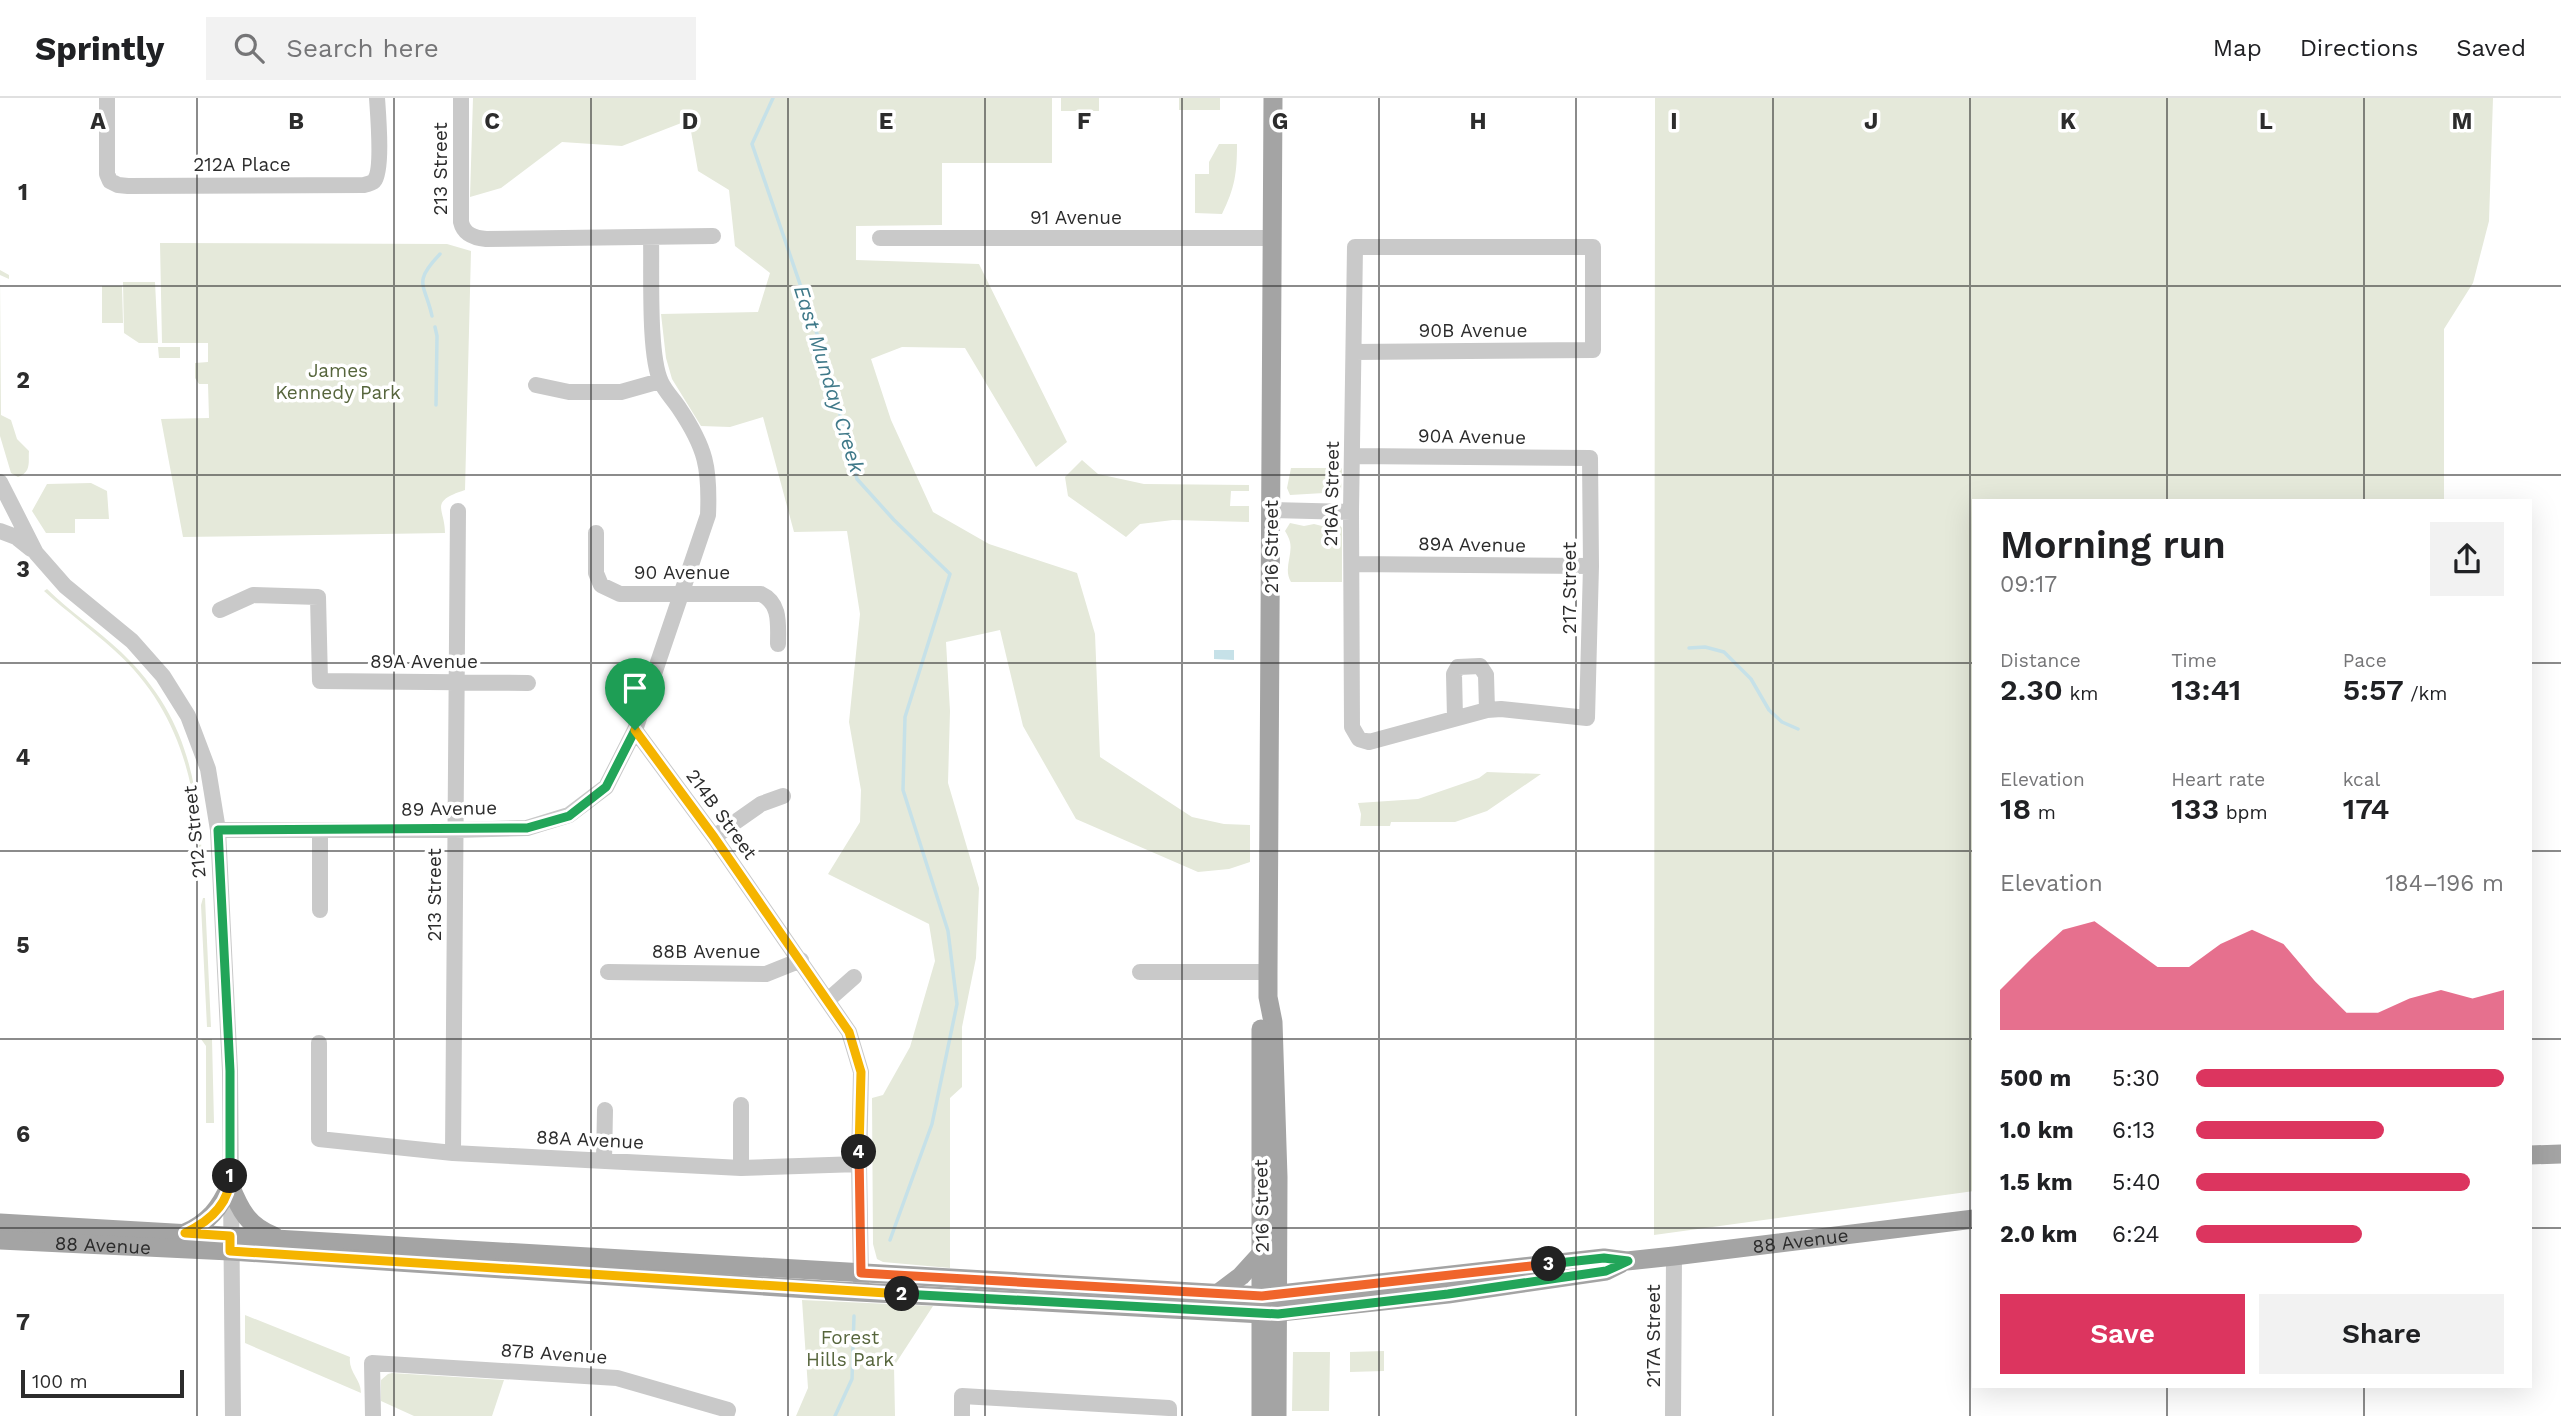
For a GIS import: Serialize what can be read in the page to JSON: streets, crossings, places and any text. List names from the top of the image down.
{
  "streets": {
    "main road": ["216 Street", "88 Avenue"],
    "street": [
      "212A Place",
      "213 Street",
      "91 Avenue",
      "90B Avenue",
      "90A Avenue",
      "216A Street",
      "89A Avenue",
      "90 Avenue",
      "217 Street",
      "89 Avenue",
      "214B Street",
      "212 Street",
      "88B Avenue",
      "88A Avenue",
      "217A Street",
      "87B Avenue"
    ]
  },
  "crossings": [
    ["213 Street", "89A Avenue"],
    ["213 Street", "89 Avenue"],
    ["213 Street", "88A Avenue"],
    ["91 Avenue", "216 Street"],
    ["90B Avenue", "216A Street"],
    ["90A Avenue", "216A Street"],
    ["90A Avenue", "217 Street"],
    ["216A Street", "89A Avenue"],
    ["89A Avenue", "217 Street"],
    ["216 Street", "88 Avenue"],
    ["89 Avenue", "214B Street"],
    ["89 Avenue", "212 Street"],
    ["214B Street", "88B Avenue"],
    ["214B Street", "88A Avenue"],
    ["214B Street", "88 Avenue"],
    ["212 Street", "88 Avenue"],
    ["88 Avenue", "217A Street"]
  ],
  "water": ["East Munday Creek"],
  "parks": ["James Kennedy Park", "Forest Hills Park"],
  "scale_bar": "100 m",
  "page": {
    "header": "Sprintly",
    "search": "Search here",
    "nav": ["Map", "Directions", "Saved"],
    "heading": ["Morning run", "09:17"],
    "stats": [
      ["Distance", "2.30 km"],
      ["Time", "13:41"],
      ["Pace", "5:57 /km"],
      ["Elevation", "18 m"],
      ["Heart rate", "133 bpm"],
      ["kcal", "174"]
    ],
    "chart": ["Elevation", "184–196 m"],
    "list": [
      {
        "name": "500 m",
        "note": "5:30"
      },
      {
        "name": "1.0 km",
        "note": "6:13"
      },
      {
        "name": "1.5 km",
        "note": "5:40"
      },
      {
        "name": "2.0 km",
        "note": "6:24"
      }
    ],
    "pins": [
      "4",
      "1",
      "3",
      "2"
    ],
    "buttons": ["Save", "Share"],
    "scale": "100 m"
  },
  "grid": {
    "columns": [
      "A",
      "B",
      "C",
      "D",
      "E",
      "F",
      "G",
      "H",
      "I",
      "J",
      "K",
      "L",
      "M"
    ],
    "rows": [
      "1",
      "2",
      "3",
      "4",
      "5",
      "6",
      "7"
    ]
  }
}
